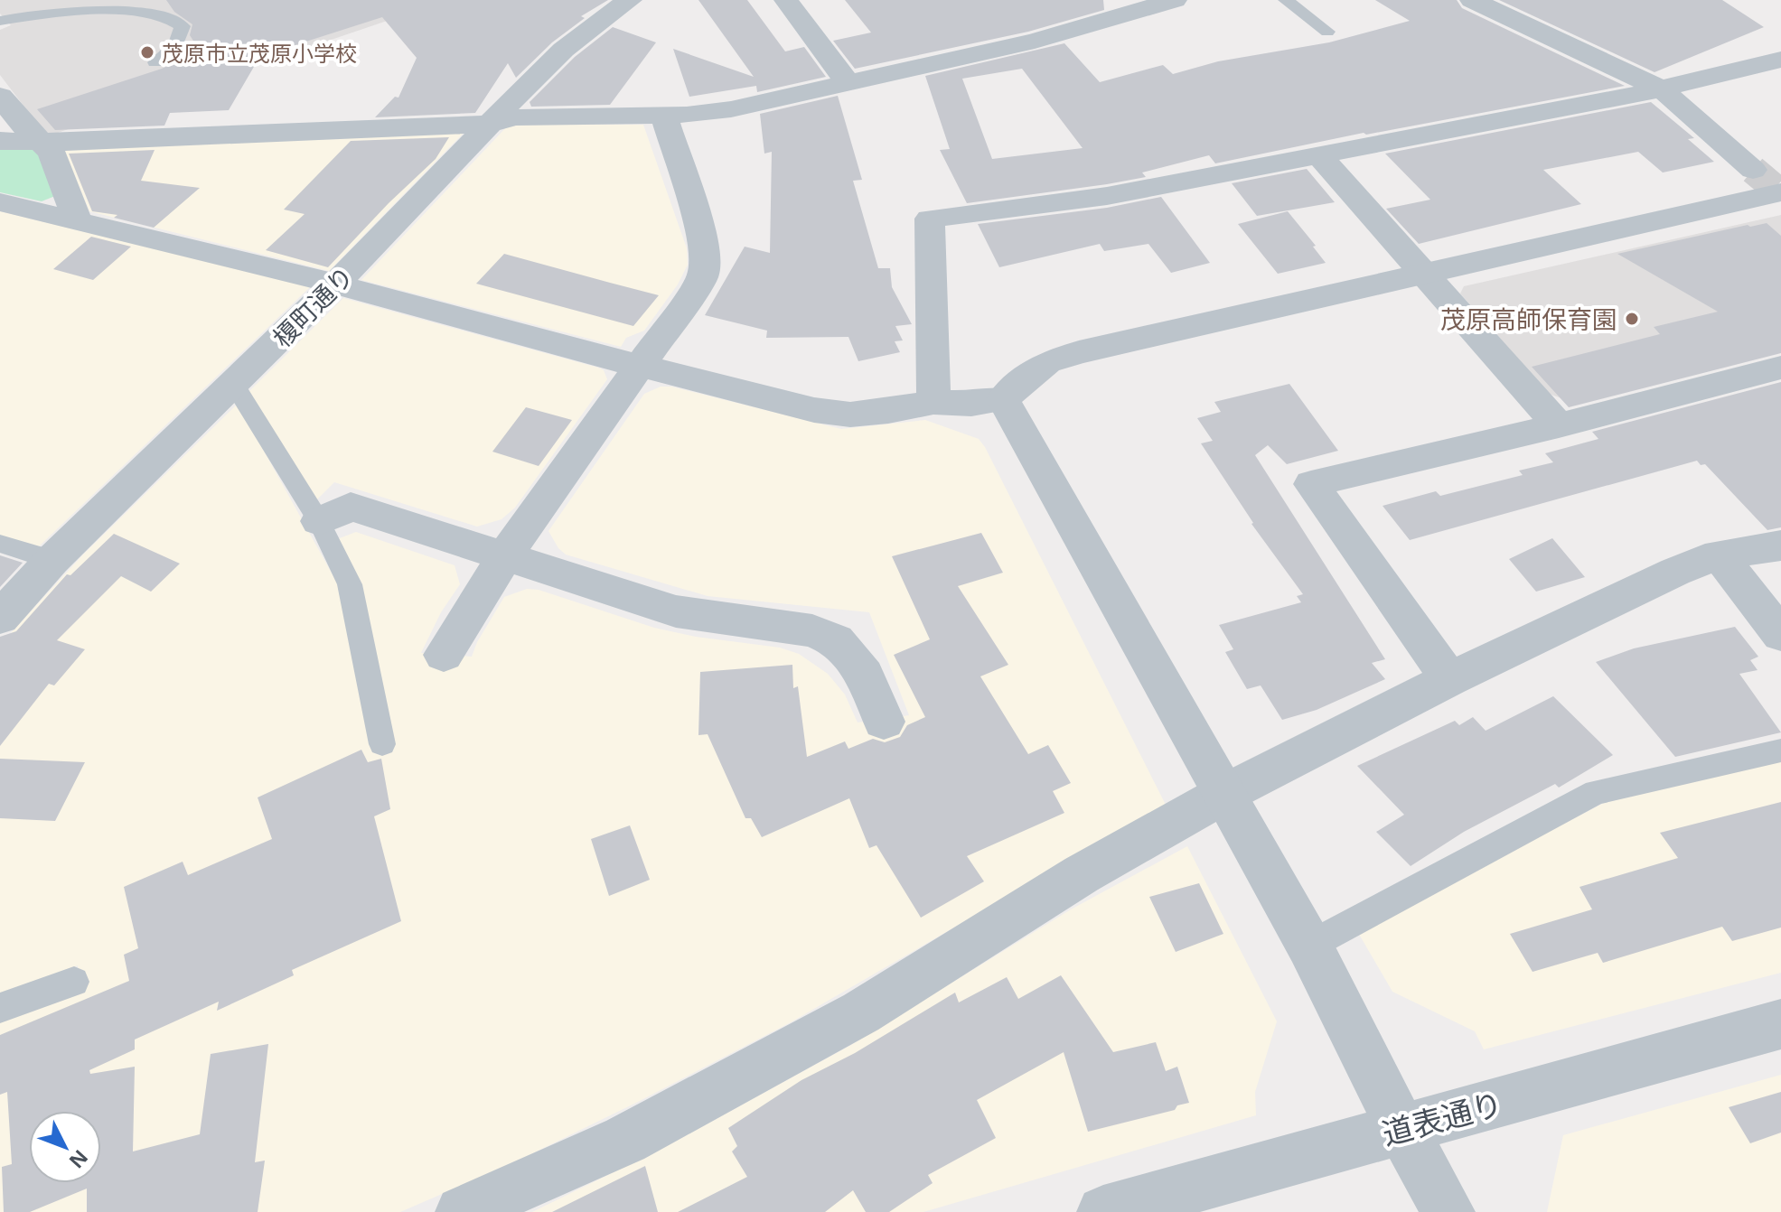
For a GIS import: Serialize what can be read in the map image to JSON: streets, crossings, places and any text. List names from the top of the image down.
{
  "streets": {
    "street": ["榎町通り", "道表通り"]
  },
  "places": ["茂原市立茂原小学校", "茂原高師保育園"],
  "north": "bottom right"
}
